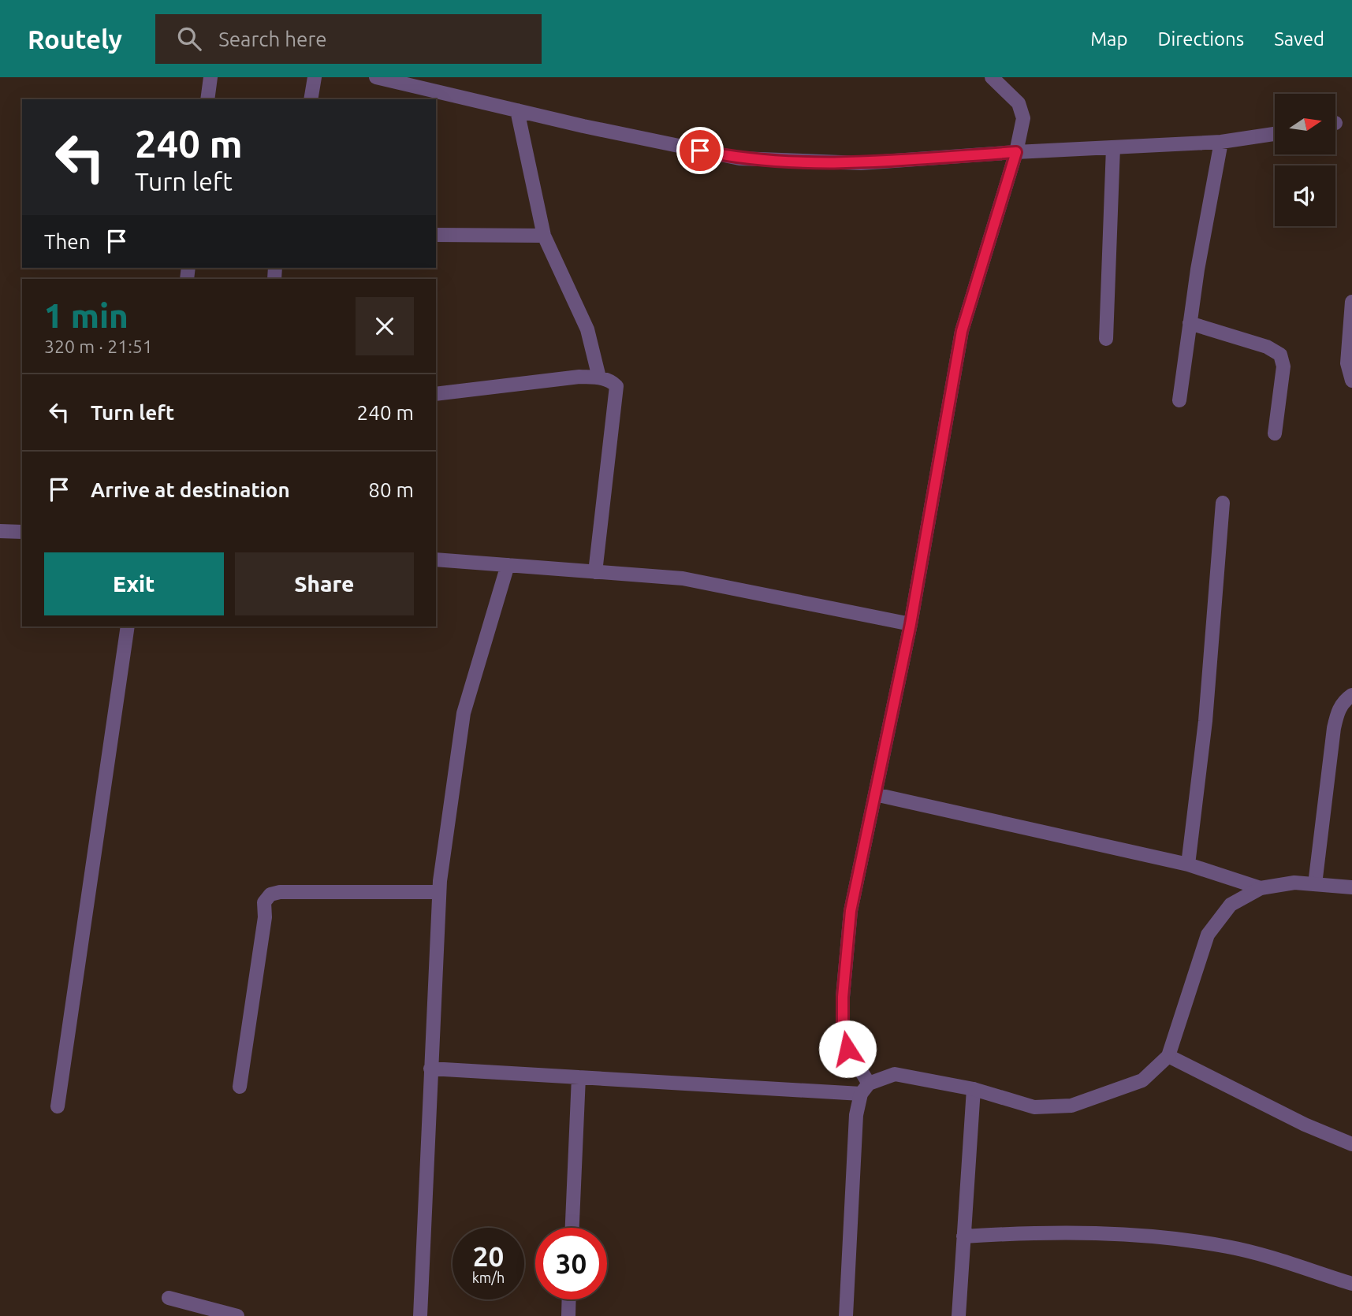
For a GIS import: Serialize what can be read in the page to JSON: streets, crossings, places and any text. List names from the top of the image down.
{
  "north": "right",
  "page": {
    "header": "Routely",
    "search": "Search here",
    "nav": ["Map", "Directions", "Saved"],
    "turn": ["240 m", "Turn left"],
    "then": "Then",
    "heading": ["1 min", "320 m · 21:51"],
    "list": [
      {
        "name": "Turn left",
        "value": "240 m"
      },
      {
        "name": "Arrive at destination",
        "value": "80 m"
      }
    ],
    "buttons": ["Exit", "Share"],
    "speed": "20 km/h",
    "limit": "30"
  }
}
